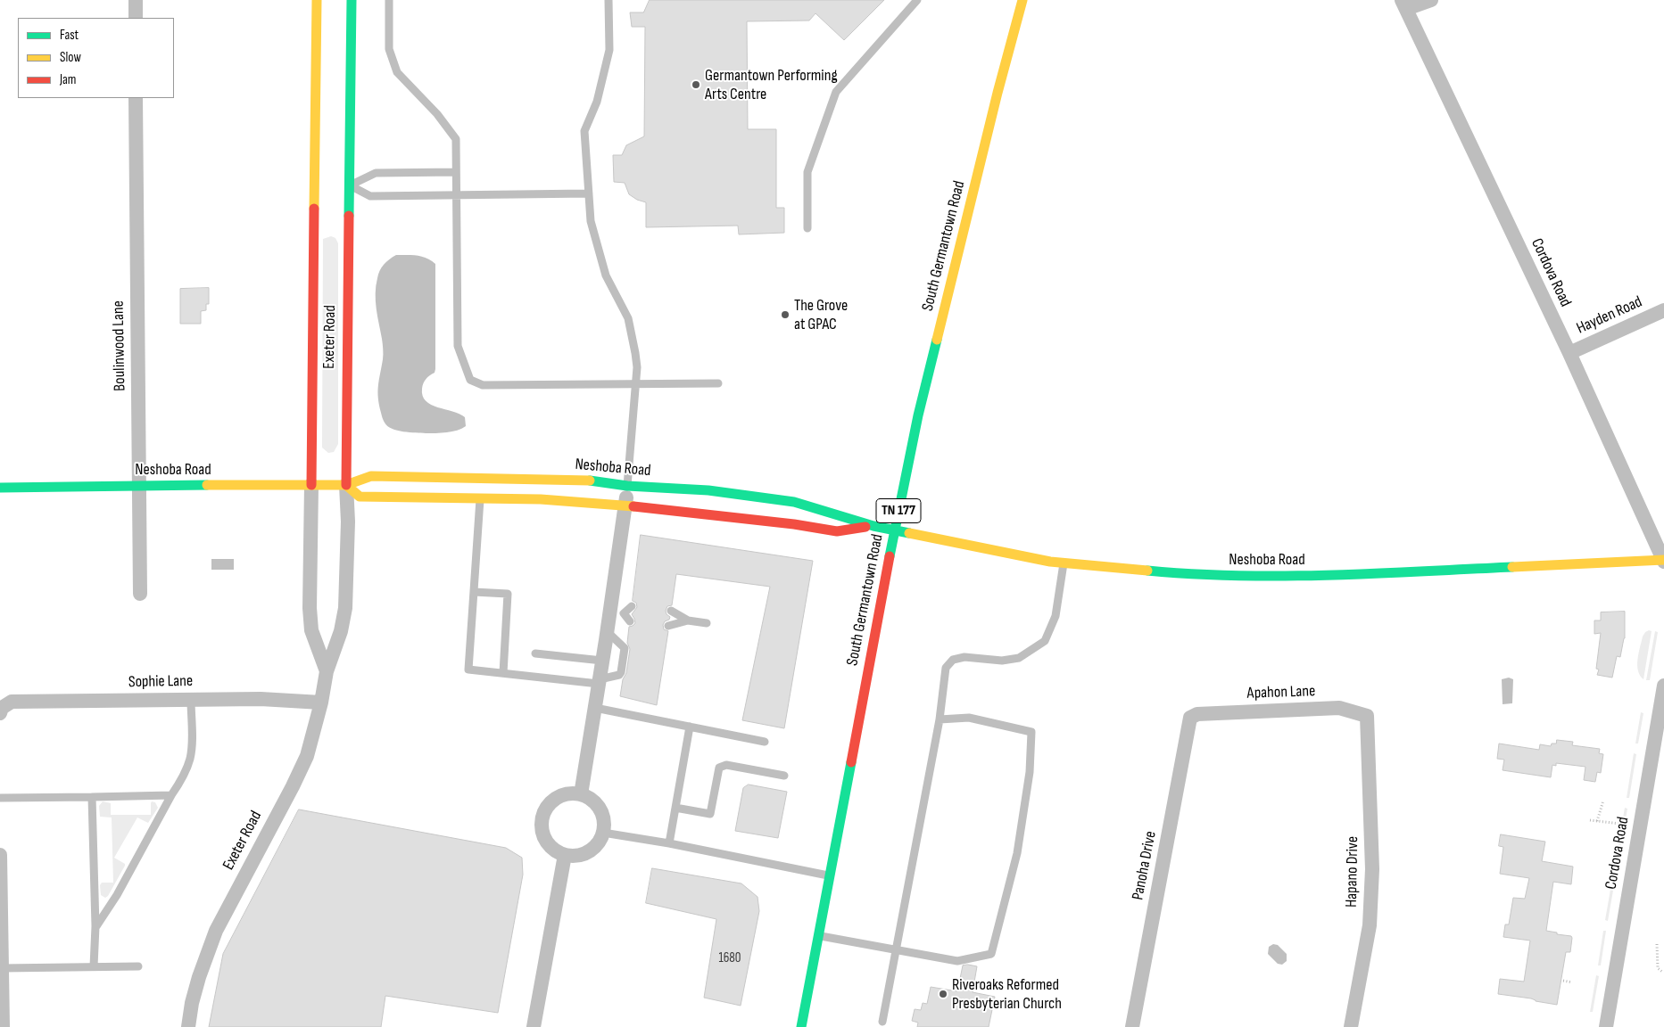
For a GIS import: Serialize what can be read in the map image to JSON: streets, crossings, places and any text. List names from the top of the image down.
{
  "streets": {
    "street": [
      "South Germantown Road",
      "Cordova Road",
      "Hayden Road",
      "Exeter Road",
      "Boulinwood Lane",
      "Neshoba Road",
      "TN 177",
      "Sophie Lane",
      "Apahon Lane",
      "Panoha Drive",
      "Hapano Drive"
    ]
  },
  "crossings": [
    ["South Germantown Road", "Neshoba Road"],
    ["Cordova Road", "Hayden Road"],
    ["Cordova Road", "Neshoba Road"],
    ["Exeter Road", "Neshoba Road"],
    ["Exeter Road", "Sophie Lane"],
    ["Boulinwood Lane", "Neshoba Road"],
    ["Apahon Lane", "Panoha Drive"],
    ["Apahon Lane", "Hapano Drive"]
  ],
  "places": ["Germantown Performing Arts Centre", "The Grove at GPAC", "Riveroaks Reformed Presbyterian Church"],
  "house_numbers": ["1680"],
  "legend": ["Fast", "Slow", "Jam"]
}
